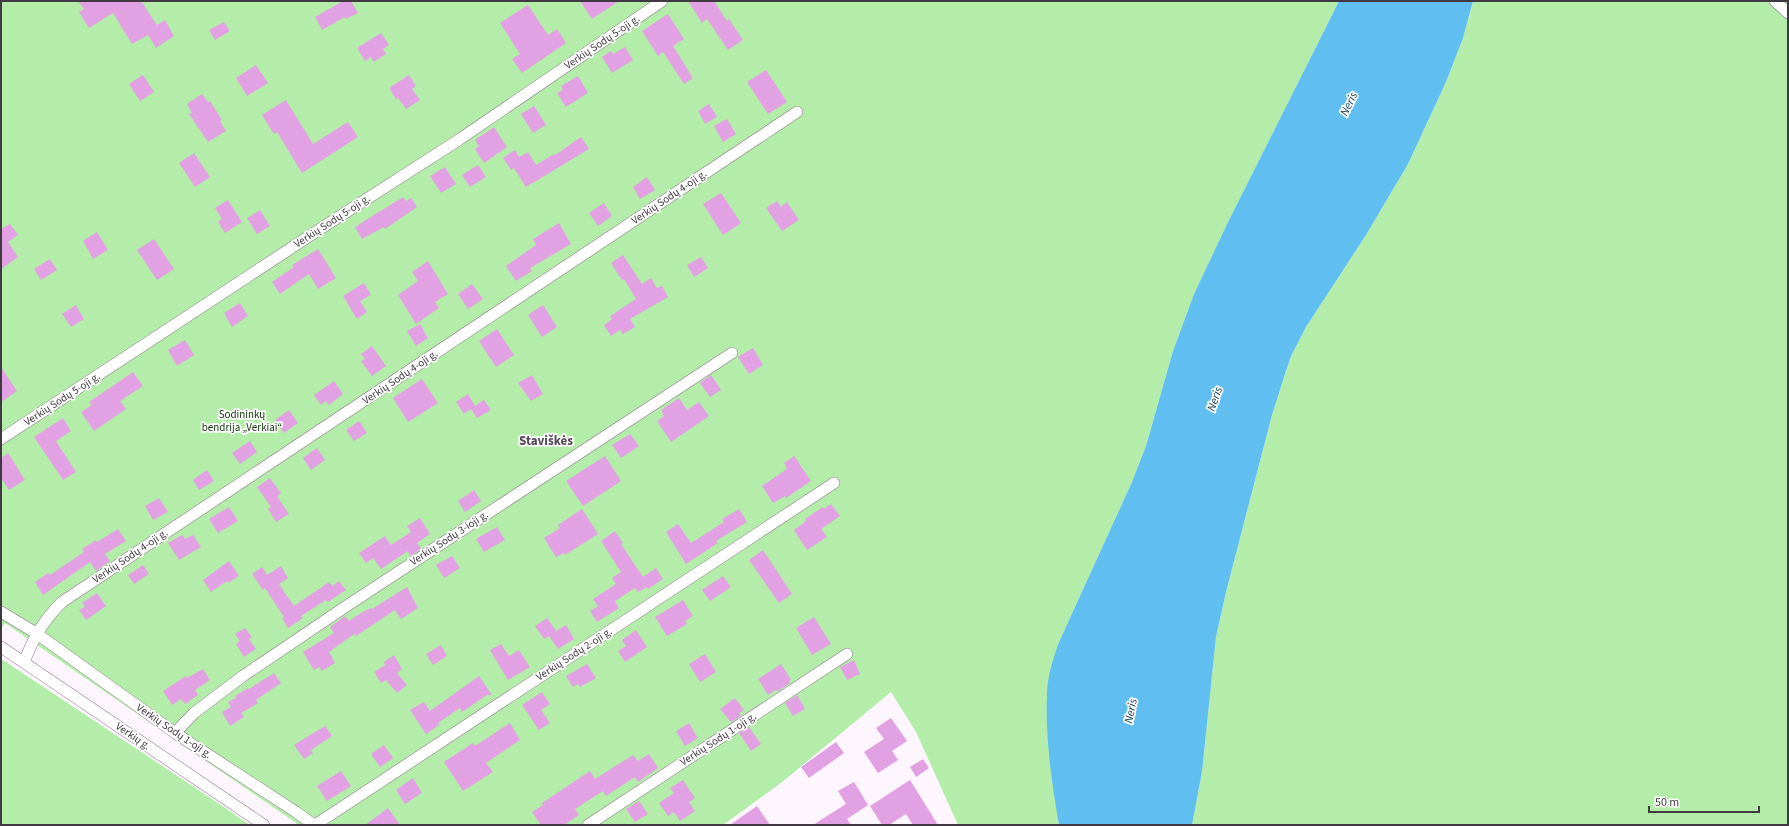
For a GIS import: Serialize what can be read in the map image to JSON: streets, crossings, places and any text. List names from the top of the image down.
{
  "streets": {
    "street": [
      "Verkių Sodų 5-oji g.",
      "Verkių Sodų 4-oji g.",
      "Verkių Sodų 3-ioji g.",
      "Verkių Sodų 2-oji g.",
      "Verkių Sodų 1-oji g.",
      "Verkių g."
    ]
  },
  "crossings": [
    ["Verkių Sodų 4-oji g.", "Verkių Sodų 1-oji g."],
    ["Verkių Sodų 4-oji g.", "Verkių g."],
    ["Verkių Sodų 3-ioji g.", "Verkių Sodų 1-oji g."],
    ["Verkių Sodų 2-oji g.", "Verkių Sodų 1-oji g."]
  ],
  "districts": ["Staviškės"],
  "water": ["Neris"],
  "parks": ["Sodininkų bendrija „Verkiai“"],
  "scale_bar": "50 m"
}
